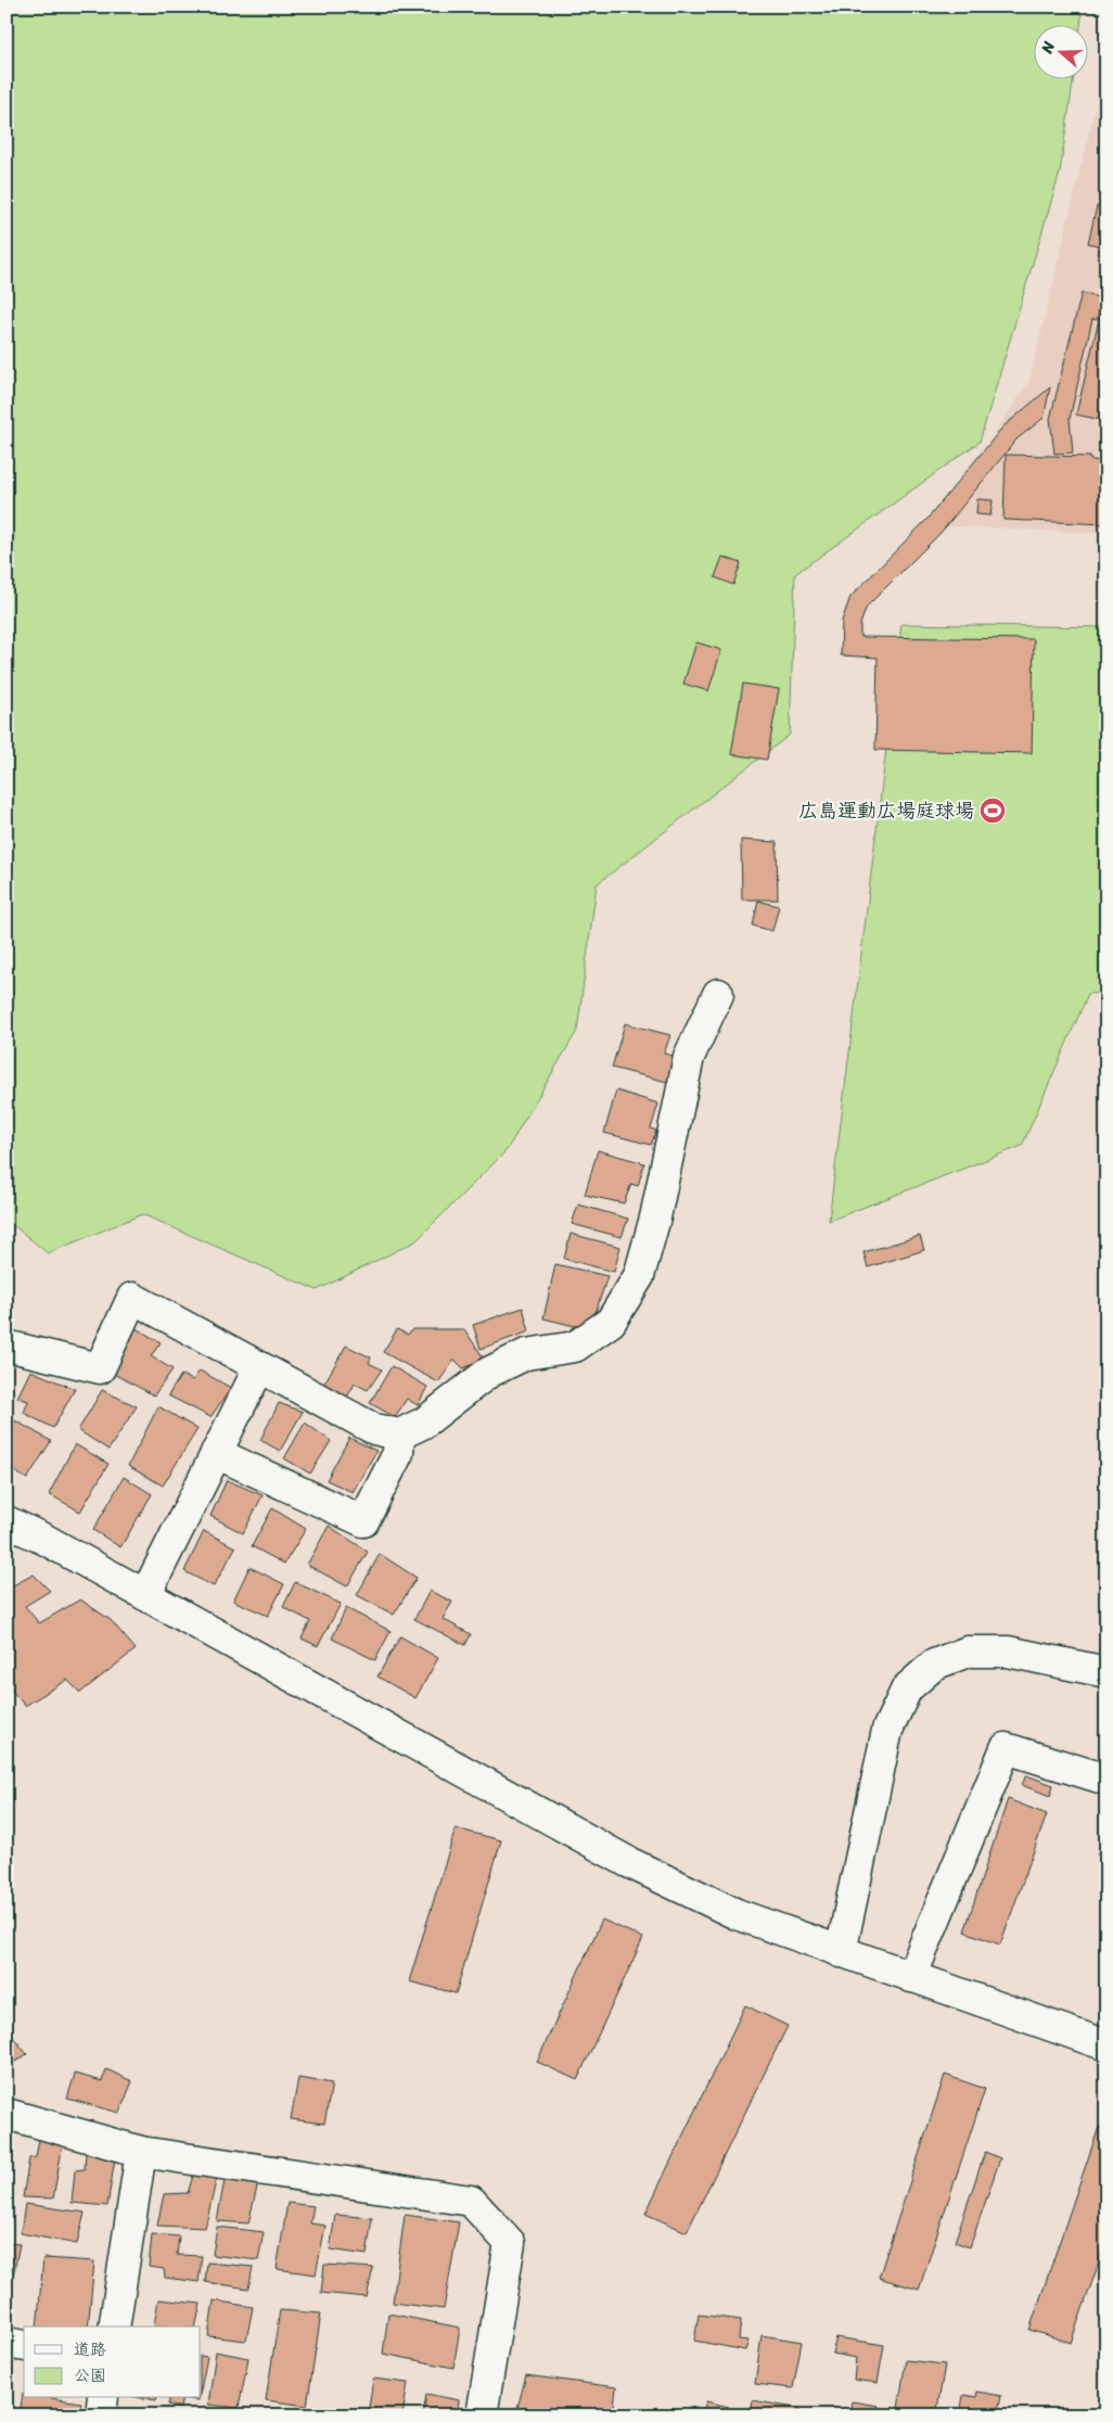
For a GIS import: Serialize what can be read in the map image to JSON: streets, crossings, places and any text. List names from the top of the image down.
{
  "places": {
    "sports": ["広島運動広場庭球場"]
  },
  "legend": ["道路", "公園"],
  "north": "left"
}
